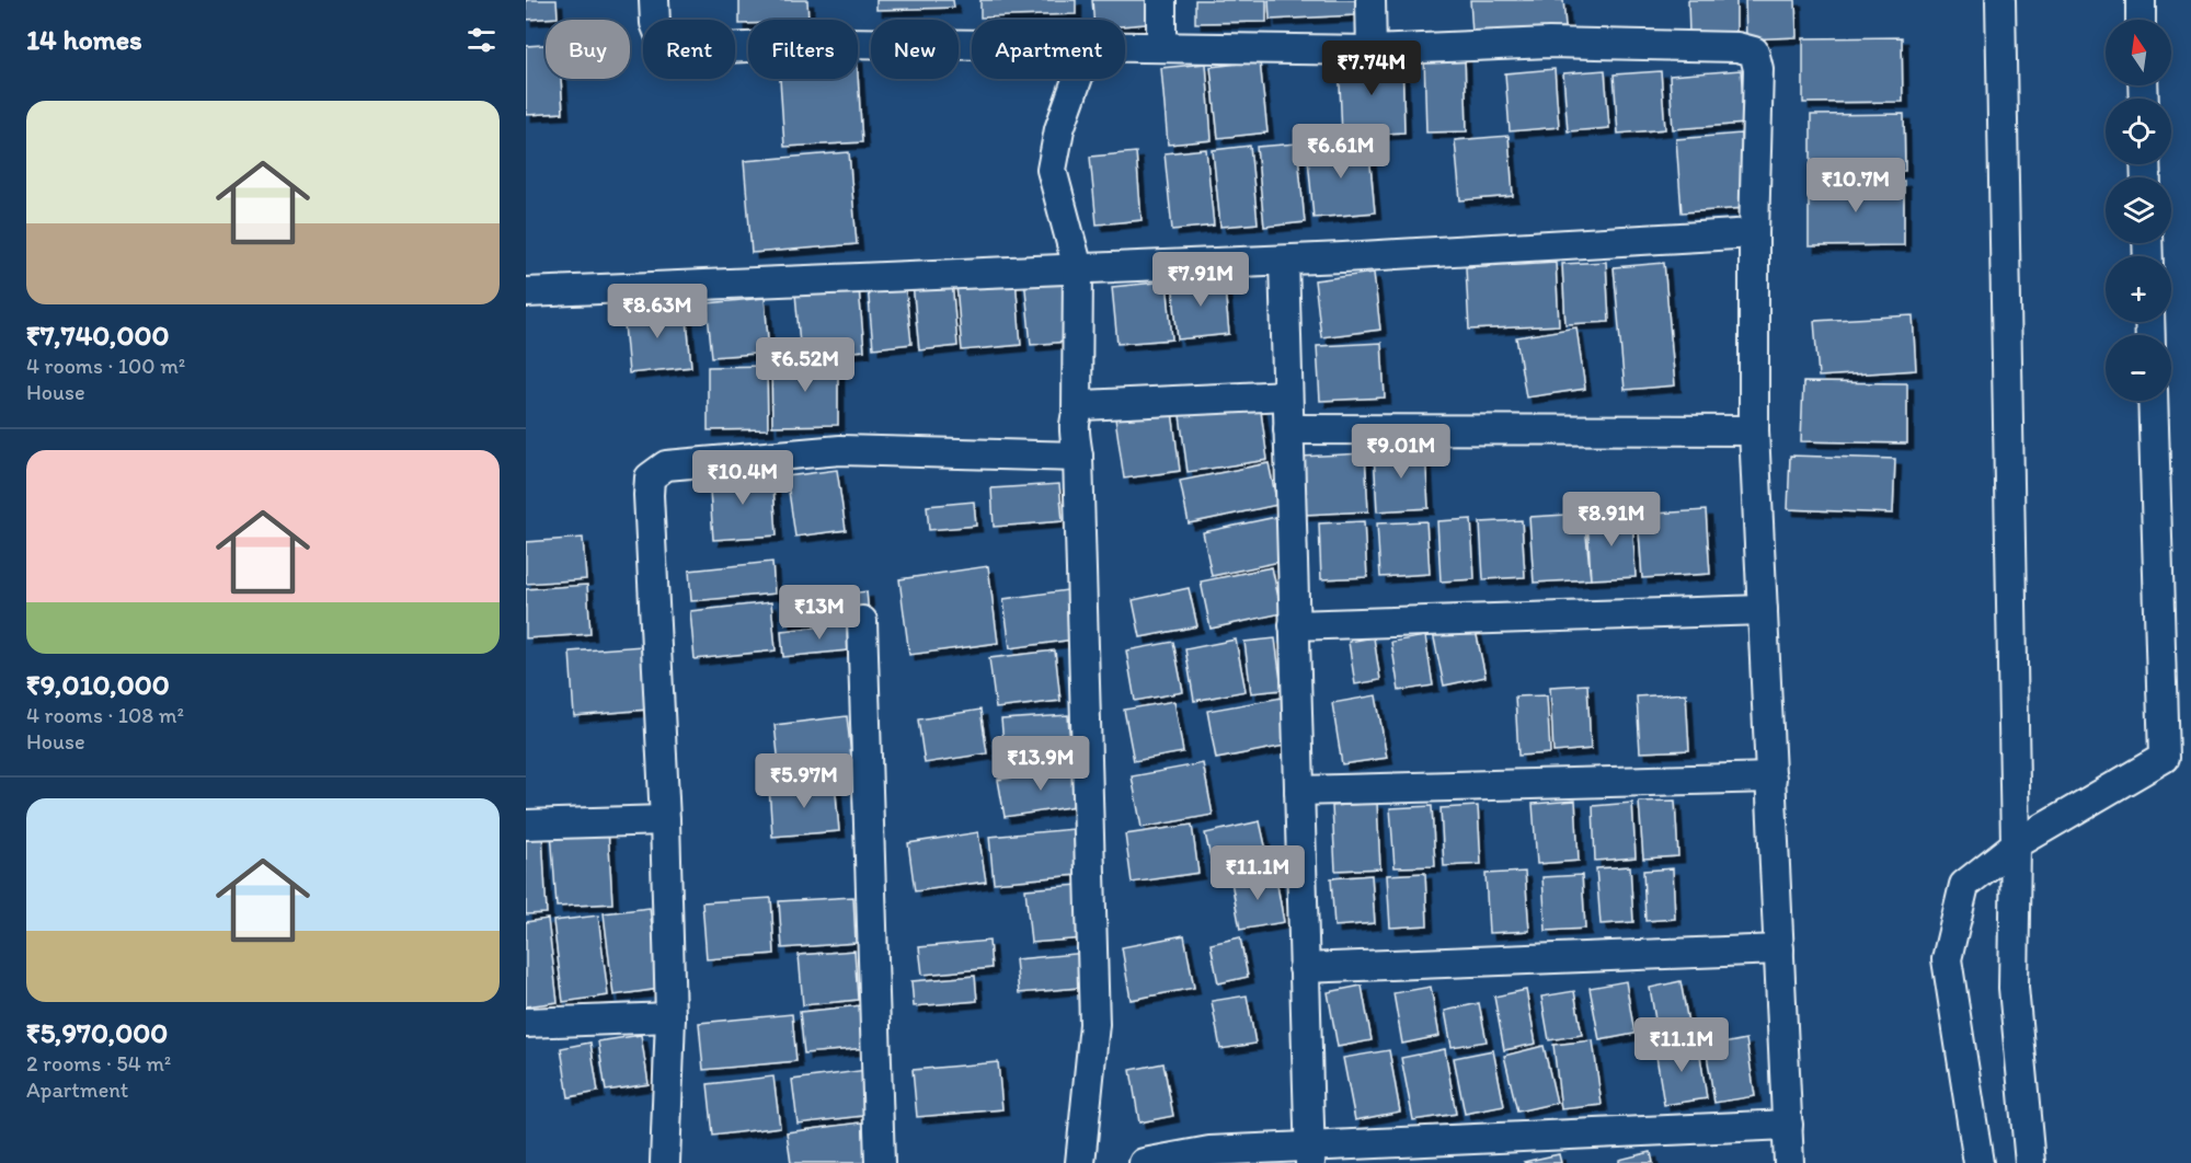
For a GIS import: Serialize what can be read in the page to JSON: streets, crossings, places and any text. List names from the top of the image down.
{
  "north": "top",
  "page": {
    "heading": "14 homes",
    "map_buttons": ["+", "−"],
    "chip": [
      "Buy",
      "Rent",
      "Filters",
      "New",
      "Apartment"
    ],
    "price": [
      "₹7.74M",
      "₹6.61M",
      "₹10.7M",
      "₹7.91M",
      "₹8.63M",
      "₹6.52M",
      "₹9.01M",
      "₹10.4M",
      "₹8.91M",
      "₹13M",
      "₹13.9M",
      "₹5.97M",
      "₹11.1M",
      "₹11.1M"
    ],
    "list": [
      {
        "name": "₹7,740,000",
        "note": "4 rooms · 100 m² · House"
      },
      {
        "name": "₹9,010,000",
        "note": "4 rooms · 108 m² · House"
      },
      {
        "name": "₹5,970,000",
        "note": "2 rooms · 54 m² · Apartment"
      }
    ]
  }
}
